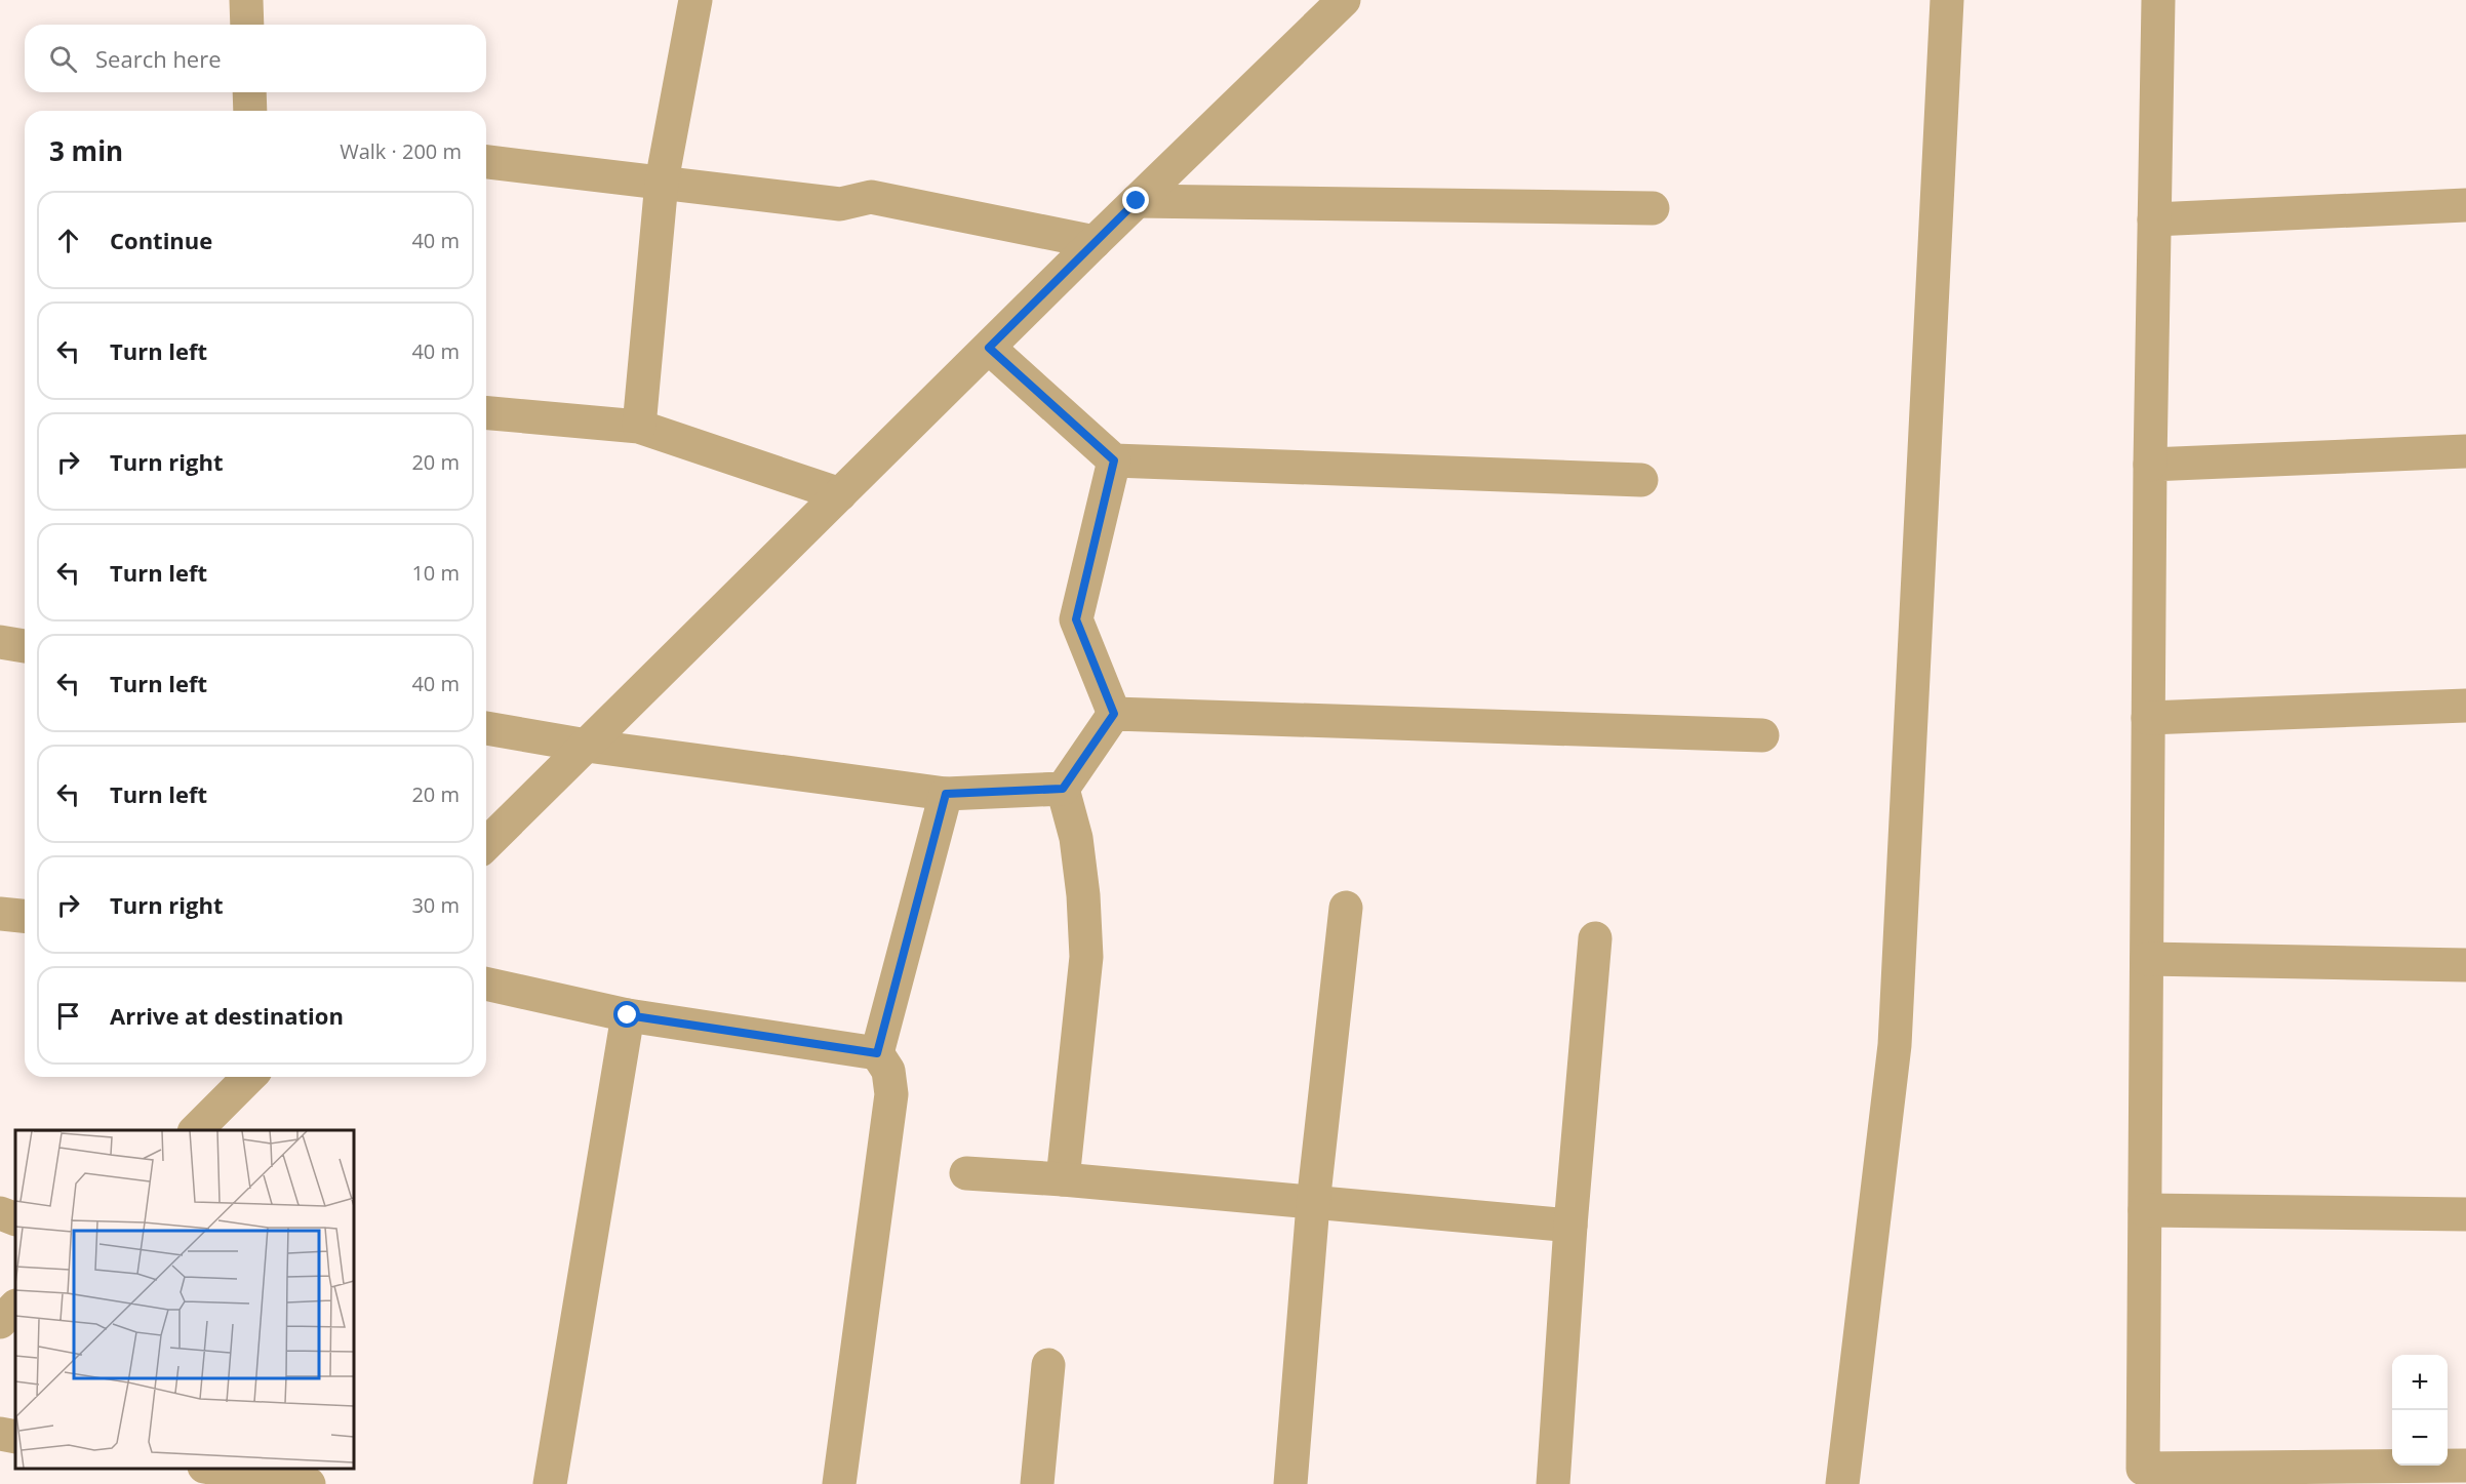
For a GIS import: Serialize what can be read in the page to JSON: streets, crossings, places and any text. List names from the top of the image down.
{
  "page": {
    "search": "Search here",
    "heading": ["3 min", "Walk · 200 m"],
    "list": [
      ["Continue", "40 m"],
      ["Turn left", "40 m"],
      ["Turn right", "20 m"],
      ["Turn left", "10 m"],
      ["Turn left", "40 m"],
      ["Turn left", "20 m"],
      ["Turn right", "30 m"],
      "Arrive at destination"
    ],
    "map_buttons": ["+", "−"]
  }
}
